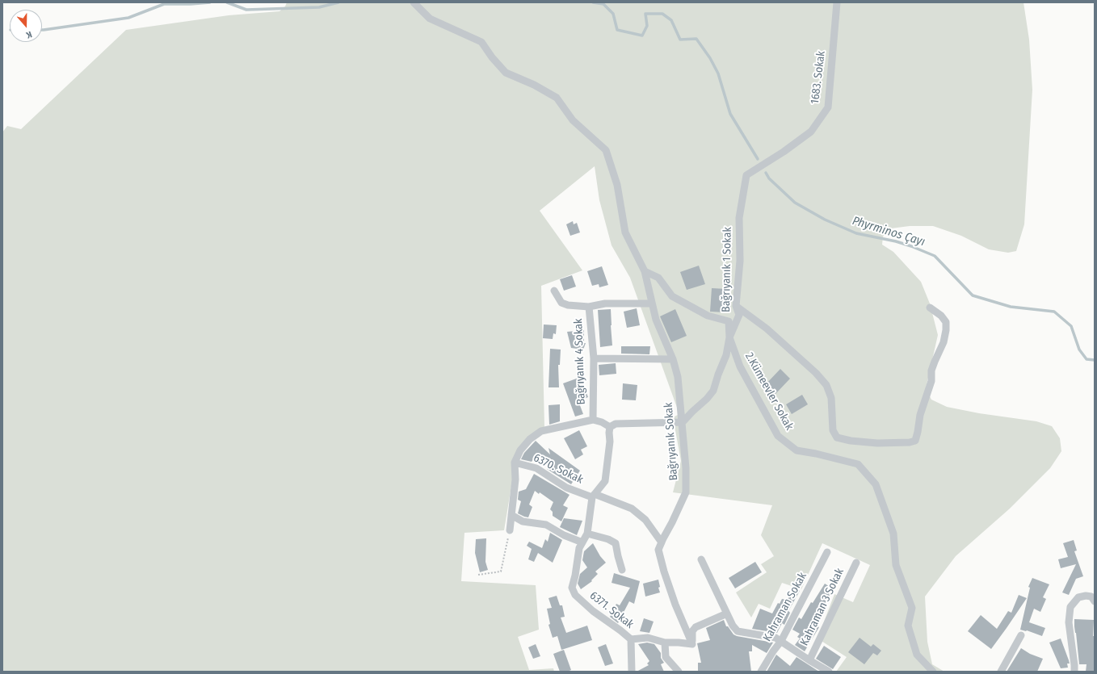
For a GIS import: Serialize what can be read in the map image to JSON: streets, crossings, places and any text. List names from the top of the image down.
{
  "streets": {
    "street": [
      "1683. Sokak",
      "Bağrıyanık 1 Sokak",
      "Bağrıyanık 4 Sokak",
      "2.Kümeevler Sokak",
      "Bağrıyanık Sokak",
      "6370. Sokak",
      "Kahraman Sokak",
      "Kahraman 3 Sokak",
      "6371. Sokak"
    ]
  },
  "crossings": [
    ["1683. Sokak", "Bağrıyanık 1 Sokak"],
    ["Bağrıyanık 1 Sokak", "2.Kümeevler Sokak"],
    ["Bağrıyanık 1 Sokak", "Bağrıyanık Sokak"],
    ["Bağrıyanık 4 Sokak", "Bağrıyanık Sokak"],
    ["2.Kümeevler Sokak", "Bağrıyanık Sokak"],
    ["Bağrıyanık Sokak", "6370. Sokak"]
  ],
  "water": ["Phyrminos Çayı"],
  "north": "bottom"
}
